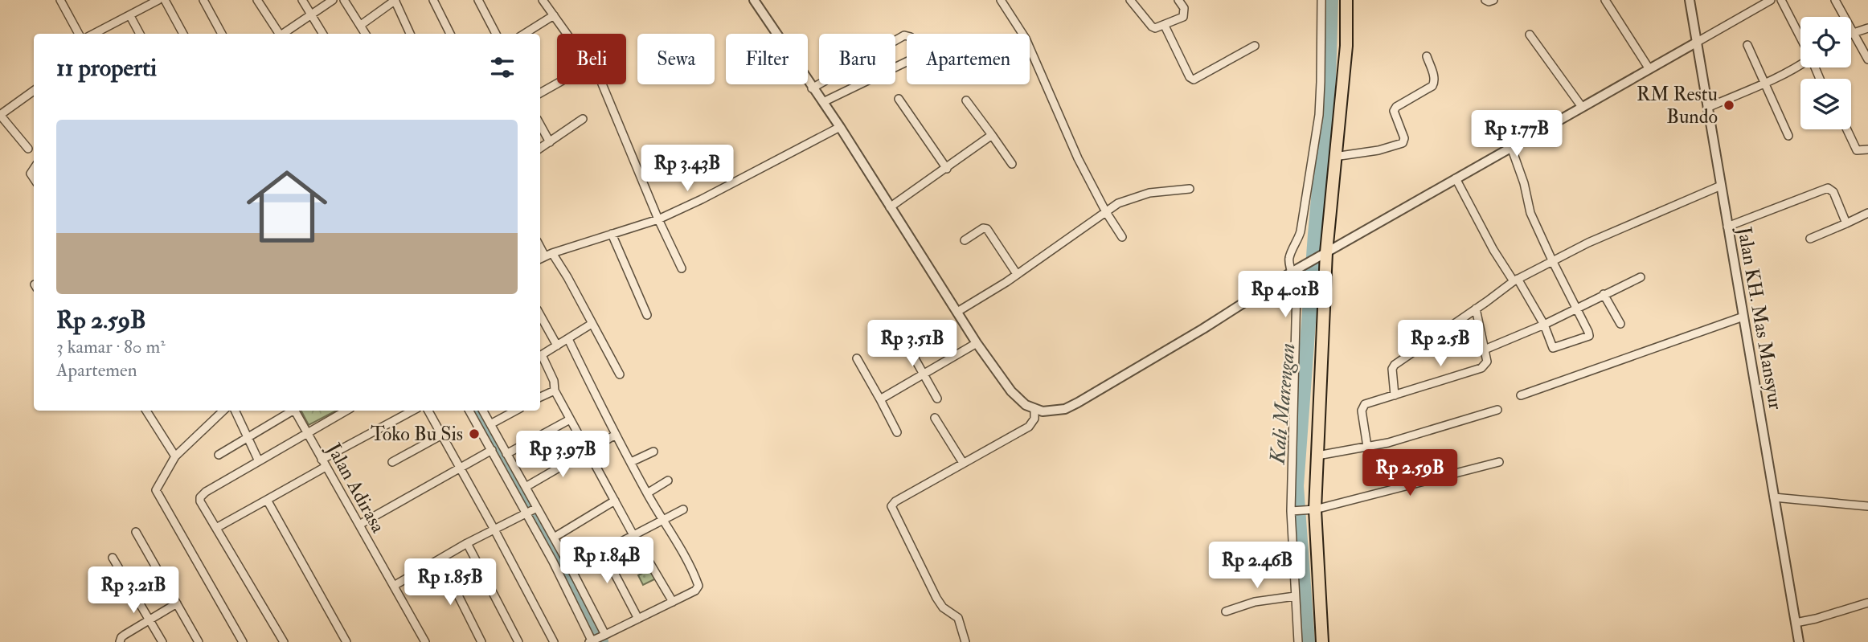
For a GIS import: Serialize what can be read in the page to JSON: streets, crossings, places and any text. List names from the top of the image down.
{
  "streets": {
    "street": ["Jalan KH. Mas Mansyur", "Jalan Adirasa"]
  },
  "water": ["Kali Marengan"],
  "places": ["RM Restu Bundo", "Toko Bu Sis"],
  "page": {
    "chip": [
      "Beli",
      "Sewa",
      "Filter",
      "Baru",
      "Apartemen"
    ],
    "heading": "11 properti",
    "list": [
      {
        "name": "Rp 2.59B",
        "note": "3 kamar · 80 m² · Apartemen"
      }
    ],
    "price": [
      "Rp 1.77B",
      "Rp 3.43B",
      "Rp 4.01B",
      "Rp 3.51B",
      "Rp 2.5B",
      "Rp 3.97B",
      "Rp 2.59B",
      "Rp 1.84B",
      "Rp 2.46B",
      "Rp 1.85B",
      "Rp 3.21B"
    ]
  }
}
